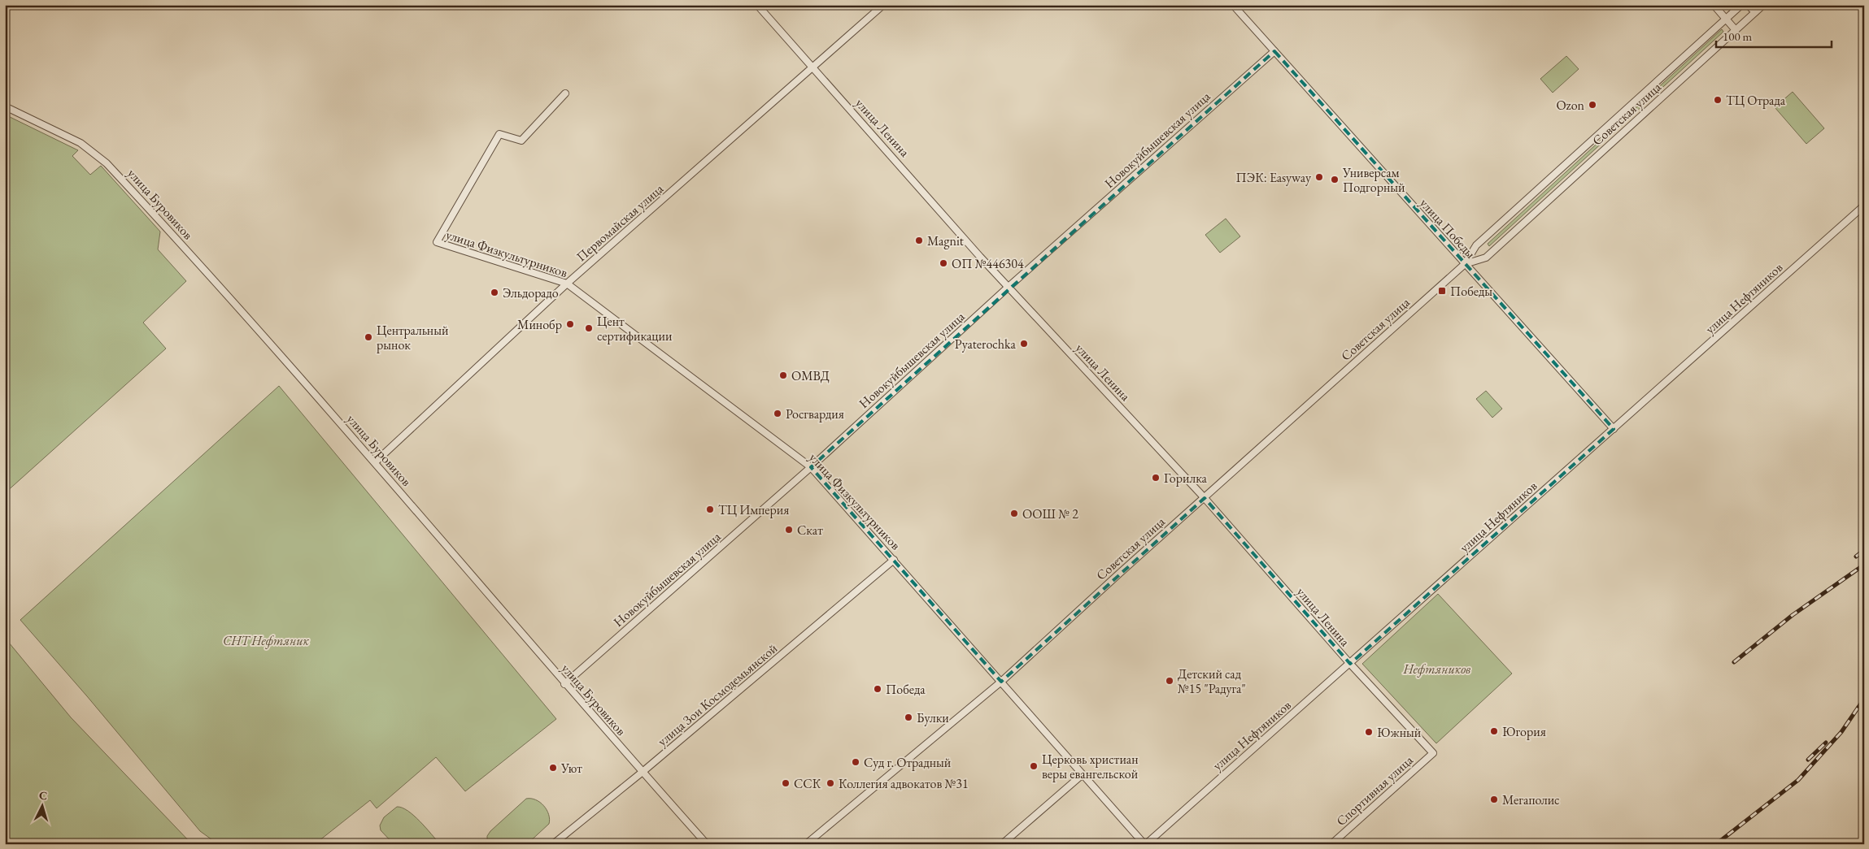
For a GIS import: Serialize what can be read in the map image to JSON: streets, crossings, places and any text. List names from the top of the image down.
{
  "streets": {
    "street": [
      "Советская улица",
      "улица Ленина",
      "Новокуйбышевская улица",
      "улица Буровиков",
      "Первомайская улица",
      "улица Победы",
      "улица Физкультурников",
      "улица Нефтяников",
      "улица Зои Космодемьянской",
      "Спортивная улица"
    ]
  },
  "crossings": [
    ["Советская улица", "улица Ленина"],
    ["Советская улица", "улица Победы"],
    ["Советская улица", "улица Физкультурников"],
    ["улица Ленина", "Новокуйбышевская улица"],
    ["улица Ленина", "Первомайская улица"],
    ["улица Ленина", "улица Нефтяников"],
    ["улица Ленина", "Спортивная улица"],
    ["Новокуйбышевская улица", "улица Буровиков"],
    ["Новокуйбышевская улица", "улица Победы"],
    ["Новокуйбышевская улица", "улица Физкультурников"],
    ["улица Буровиков", "Первомайская улица"],
    ["улица Буровиков", "улица Зои Космодемьянской"],
    ["Первомайская улица", "улица Физкультурников"],
    ["улица Победы", "улица Нефтяников"],
    ["улица Физкультурников", "улица Нефтяников"],
    ["улица Физкультурников", "улица Зои Космодемьянской"]
  ],
  "parks": ["СНТ Нефтяник", "Нефтяников"],
  "places": {
    "other": [
      "ТЦ Отрада",
      "Ozon",
      "ПЭК: Easyway",
      "Универсам Подгорный",
      "Magnit",
      "ОП №446304",
      "Эльдорадо",
      "Минобр",
      "Цент сертификации",
      "Центральный рынок",
      "Pyaterochka",
      "ОМВД",
      "Росгвардия",
      "Горилка",
      "ТЦ Империя",
      "ООШ № 2",
      "Скат",
      "Детский сад №15 \"Радуга\"",
      "Победа",
      "Булки",
      "Югория",
      "Южный",
      "Суд г. Отрадный",
      "Церковь христиан веры евангельской",
      "Уют",
      "ССК",
      "Коллегия адвокатов №31",
      "Мегаполис"
    ],
    "transit": ["Победы"]
  },
  "scale_bar": "100 m",
  "north": "top"
}
